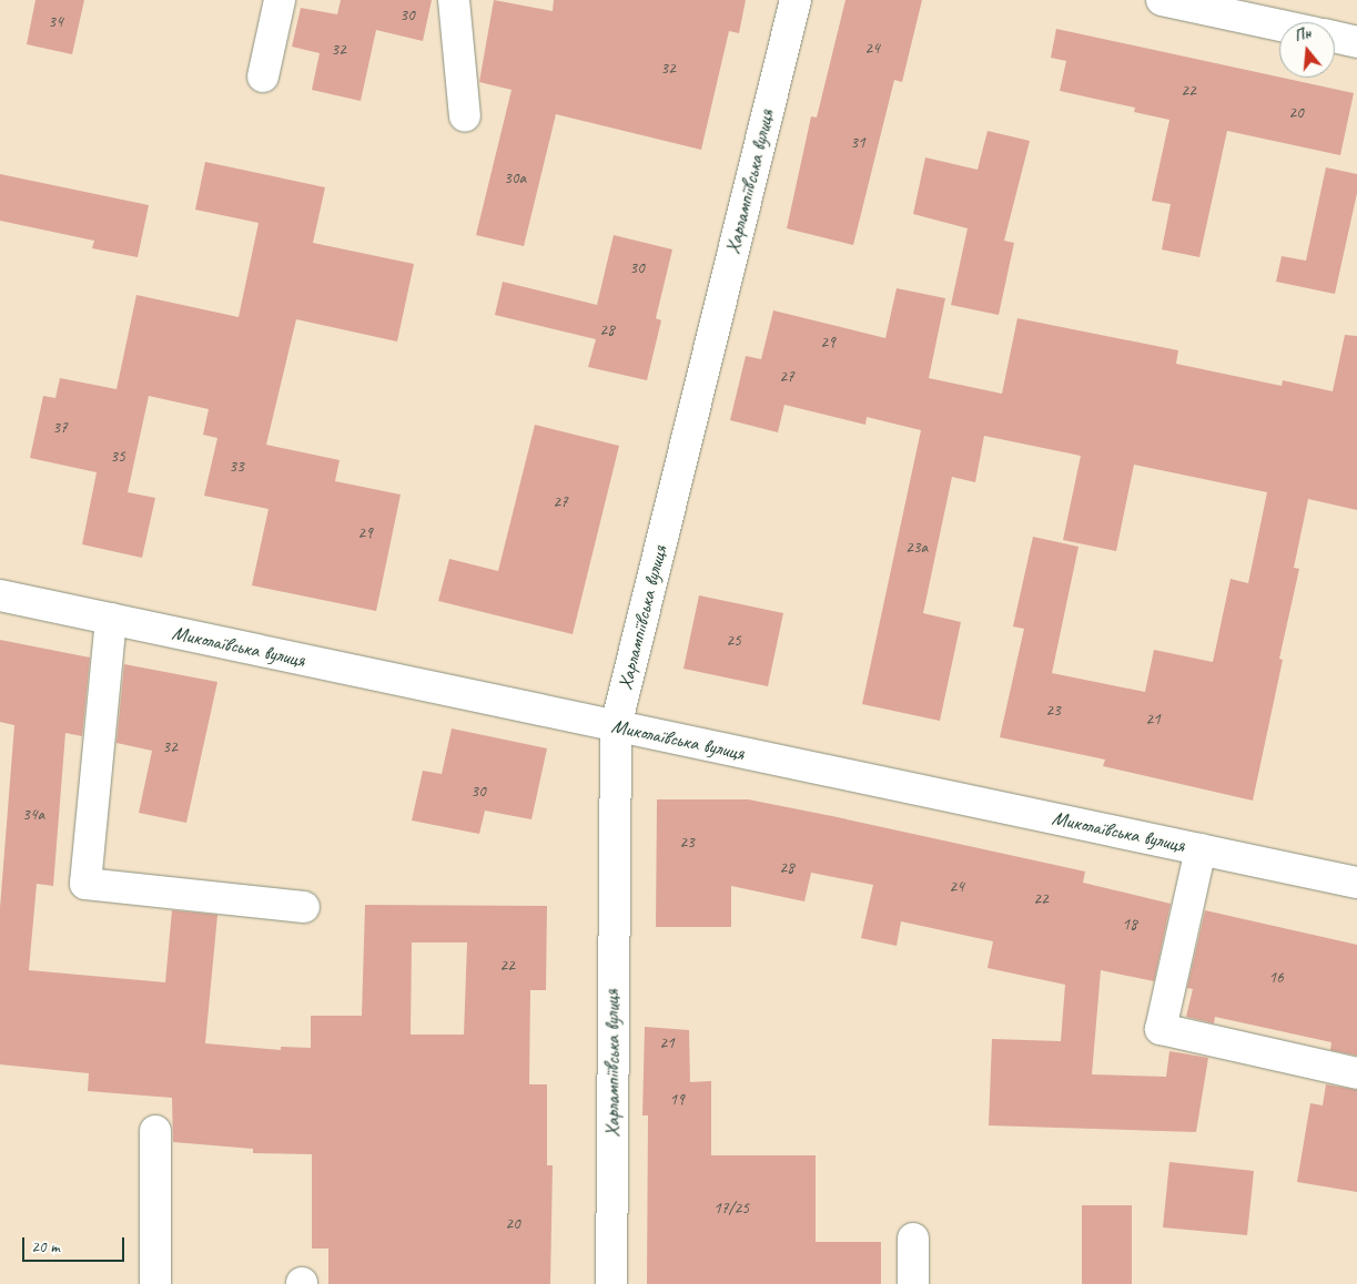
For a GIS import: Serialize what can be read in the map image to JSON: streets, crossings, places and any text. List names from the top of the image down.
{
  "streets": {
    "street": ["Харлампіївська вулиця", "Миколаївська вулиця"]
  },
  "crossings": [
    ["Харлампіївська вулиця", "Миколаївська вулиця"]
  ],
  "house_numbers": [
    "30",
    "34",
    "24",
    "32",
    "32",
    "22",
    "20",
    "31",
    "30а",
    "30",
    "28",
    "29",
    "27",
    "37",
    "35",
    "33",
    "27",
    "29",
    "23а",
    "25",
    "23",
    "21",
    "32",
    "30",
    "34а",
    "23",
    "28",
    "24",
    "22",
    "18",
    "22",
    "16",
    "21",
    "19",
    "17/25",
    "20"
  ],
  "scale_bar": "20 m",
  "north": "top"
}
